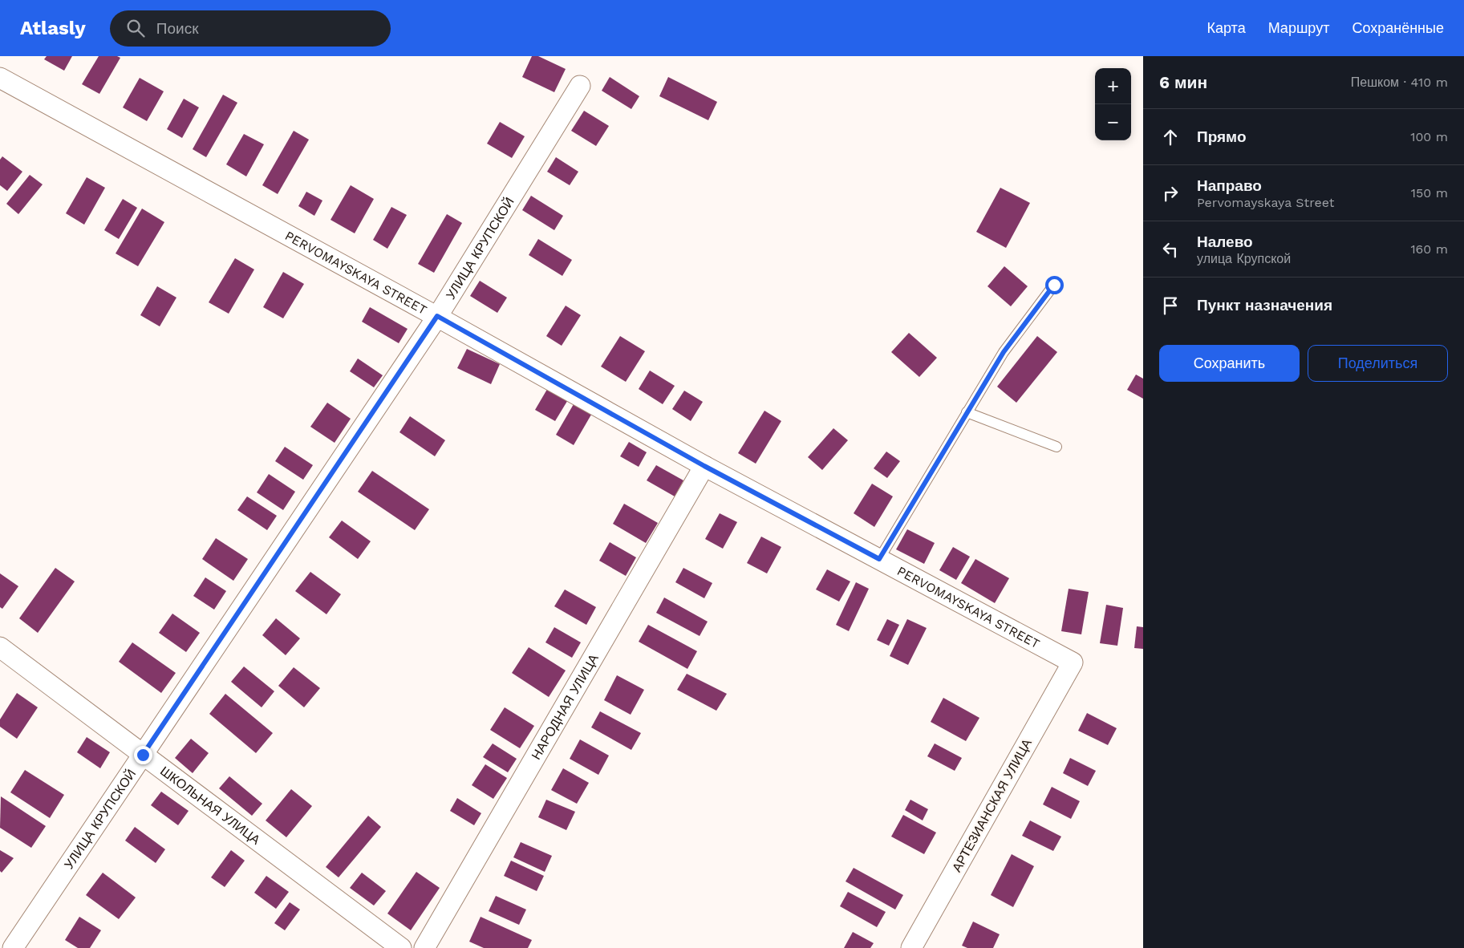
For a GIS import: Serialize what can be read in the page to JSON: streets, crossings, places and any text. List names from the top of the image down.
{
  "streets": {
    "street": [
      "УЛИЦА КРУПСКОЙ",
      "PERVOMAYSKAYA STREET",
      "НАРОДНАЯ УЛИЦА",
      "ШКОЛЬНАЯ УЛИЦА",
      "АРТЕЗИАНСКАЯ УЛИЦА"
    ]
  },
  "crossings": [
    ["УЛИЦА КРУПСКОЙ", "PERVOMAYSKAYA STREET"],
    ["УЛИЦА КРУПСКОЙ", "ШКОЛЬНАЯ УЛИЦА"],
    ["PERVOMAYSKAYA STREET", "НАРОДНАЯ УЛИЦА"],
    ["PERVOMAYSKAYA STREET", "АРТЕЗИАНСКАЯ УЛИЦА"]
  ],
  "page": {
    "header": "Atlasly",
    "search": "Поиск",
    "nav": ["Карта", "Маршрут", "Сохранённые"],
    "heading": ["6 мин", "Пешком · 410 m"],
    "map_buttons": ["+", "−"],
    "list": [
      ["Прямо", "100 m"],
      ["Направо", "Pervomayskaya Street", "150 m"],
      ["Налево", "улица Крупской", "160 m"],
      "Пункт назначения"
    ],
    "buttons": ["Сохранить", "Поделиться"]
  }
}
